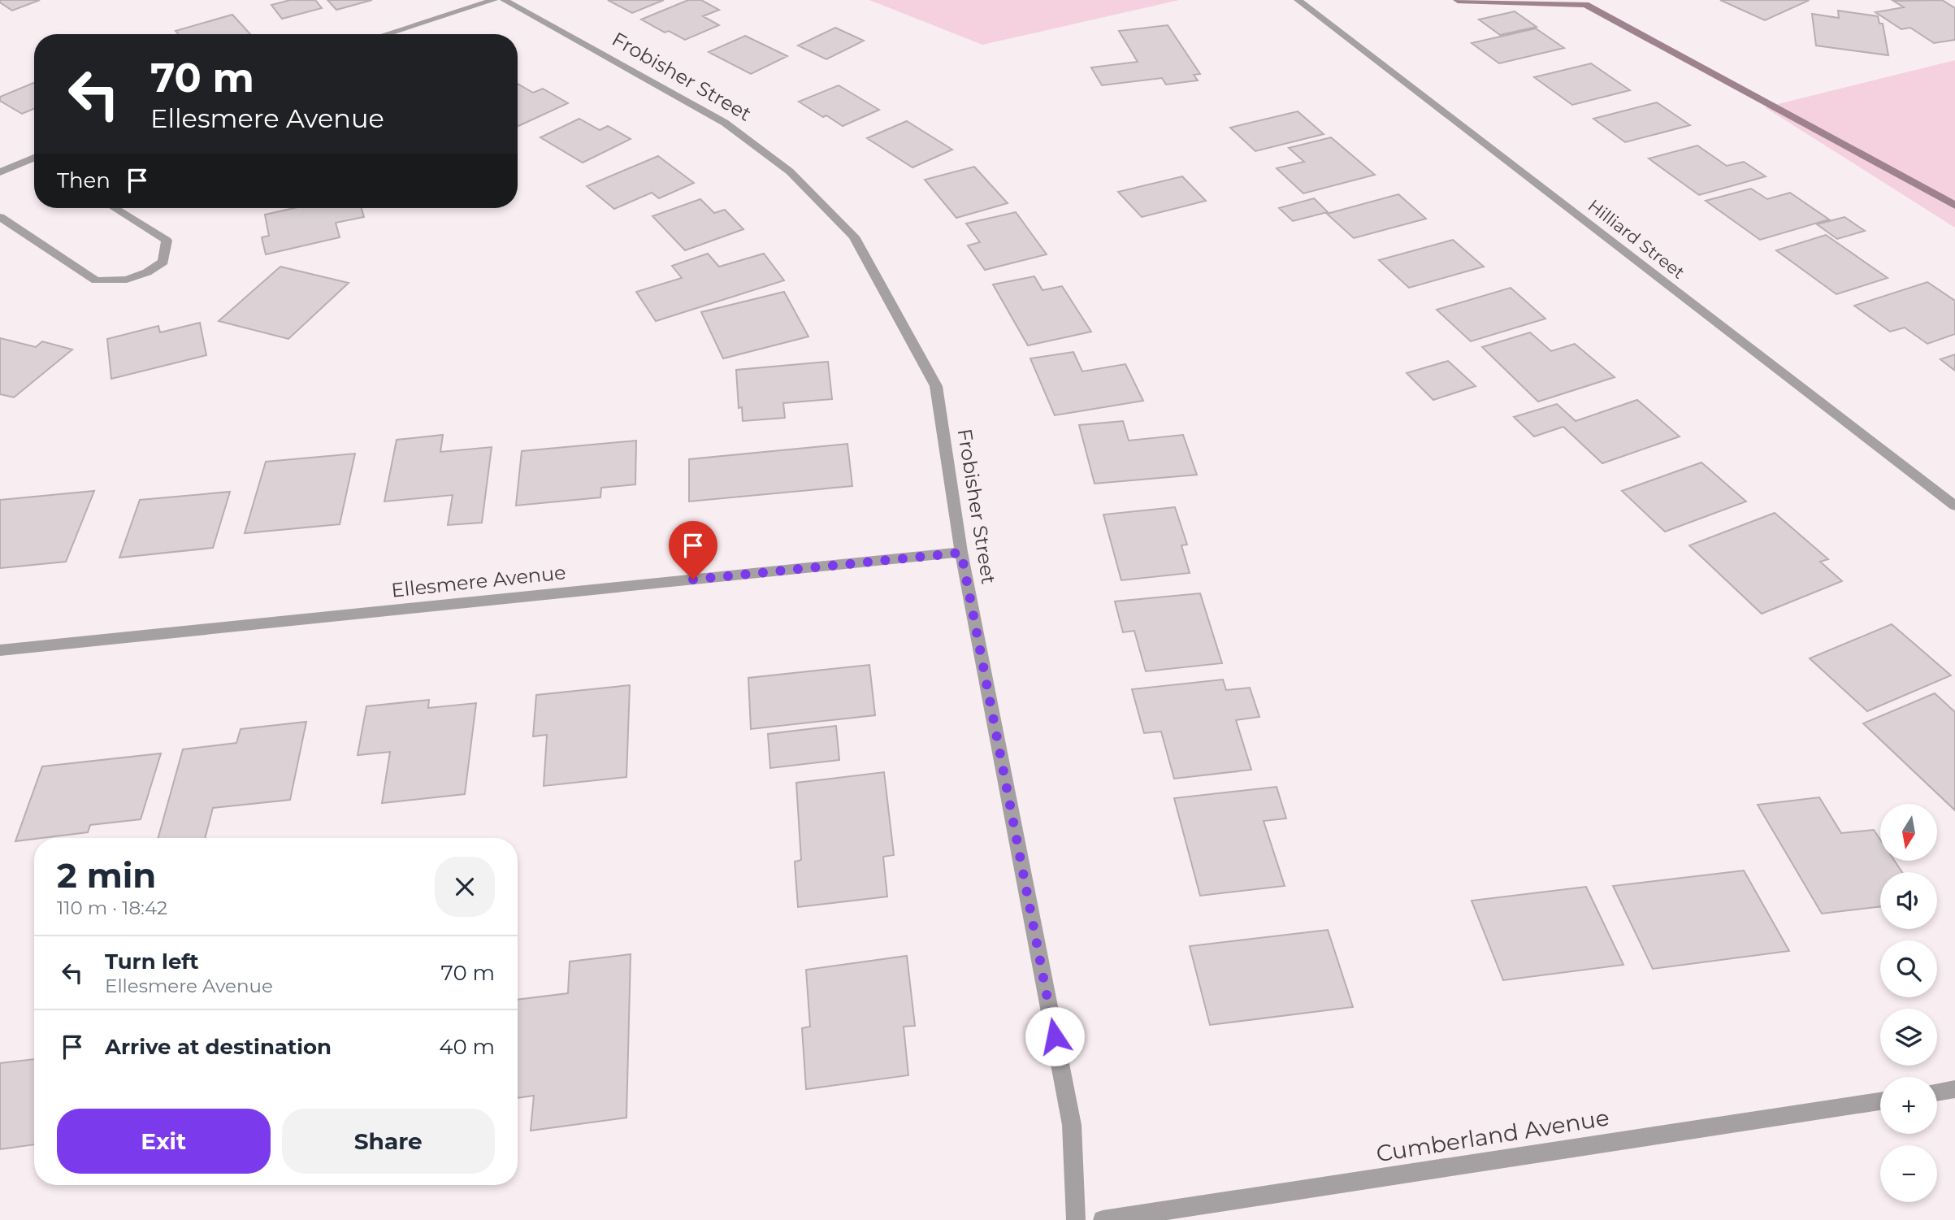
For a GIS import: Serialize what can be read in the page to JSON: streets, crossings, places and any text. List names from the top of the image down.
{
  "streets": {
    "street": [
      "Frobisher Street",
      "Hilliard Street",
      "Ellesmere Avenue",
      "Cumberland Avenue"
    ]
  },
  "crossings": [
    ["Frobisher Street", "Ellesmere Avenue"]
  ],
  "north": "bottom",
  "page": {
    "turn": ["70 m", "Ellesmere Avenue"],
    "then": "Then",
    "map_buttons": ["+", "−"],
    "heading": ["2 min", "110 m · 18:42"],
    "list": [
      {
        "name": "Turn left",
        "note": "Ellesmere Avenue",
        "value": "70 m"
      },
      {
        "name": "Arrive at destination",
        "value": "40 m"
      }
    ],
    "buttons": ["Exit", "Share"]
  }
}
